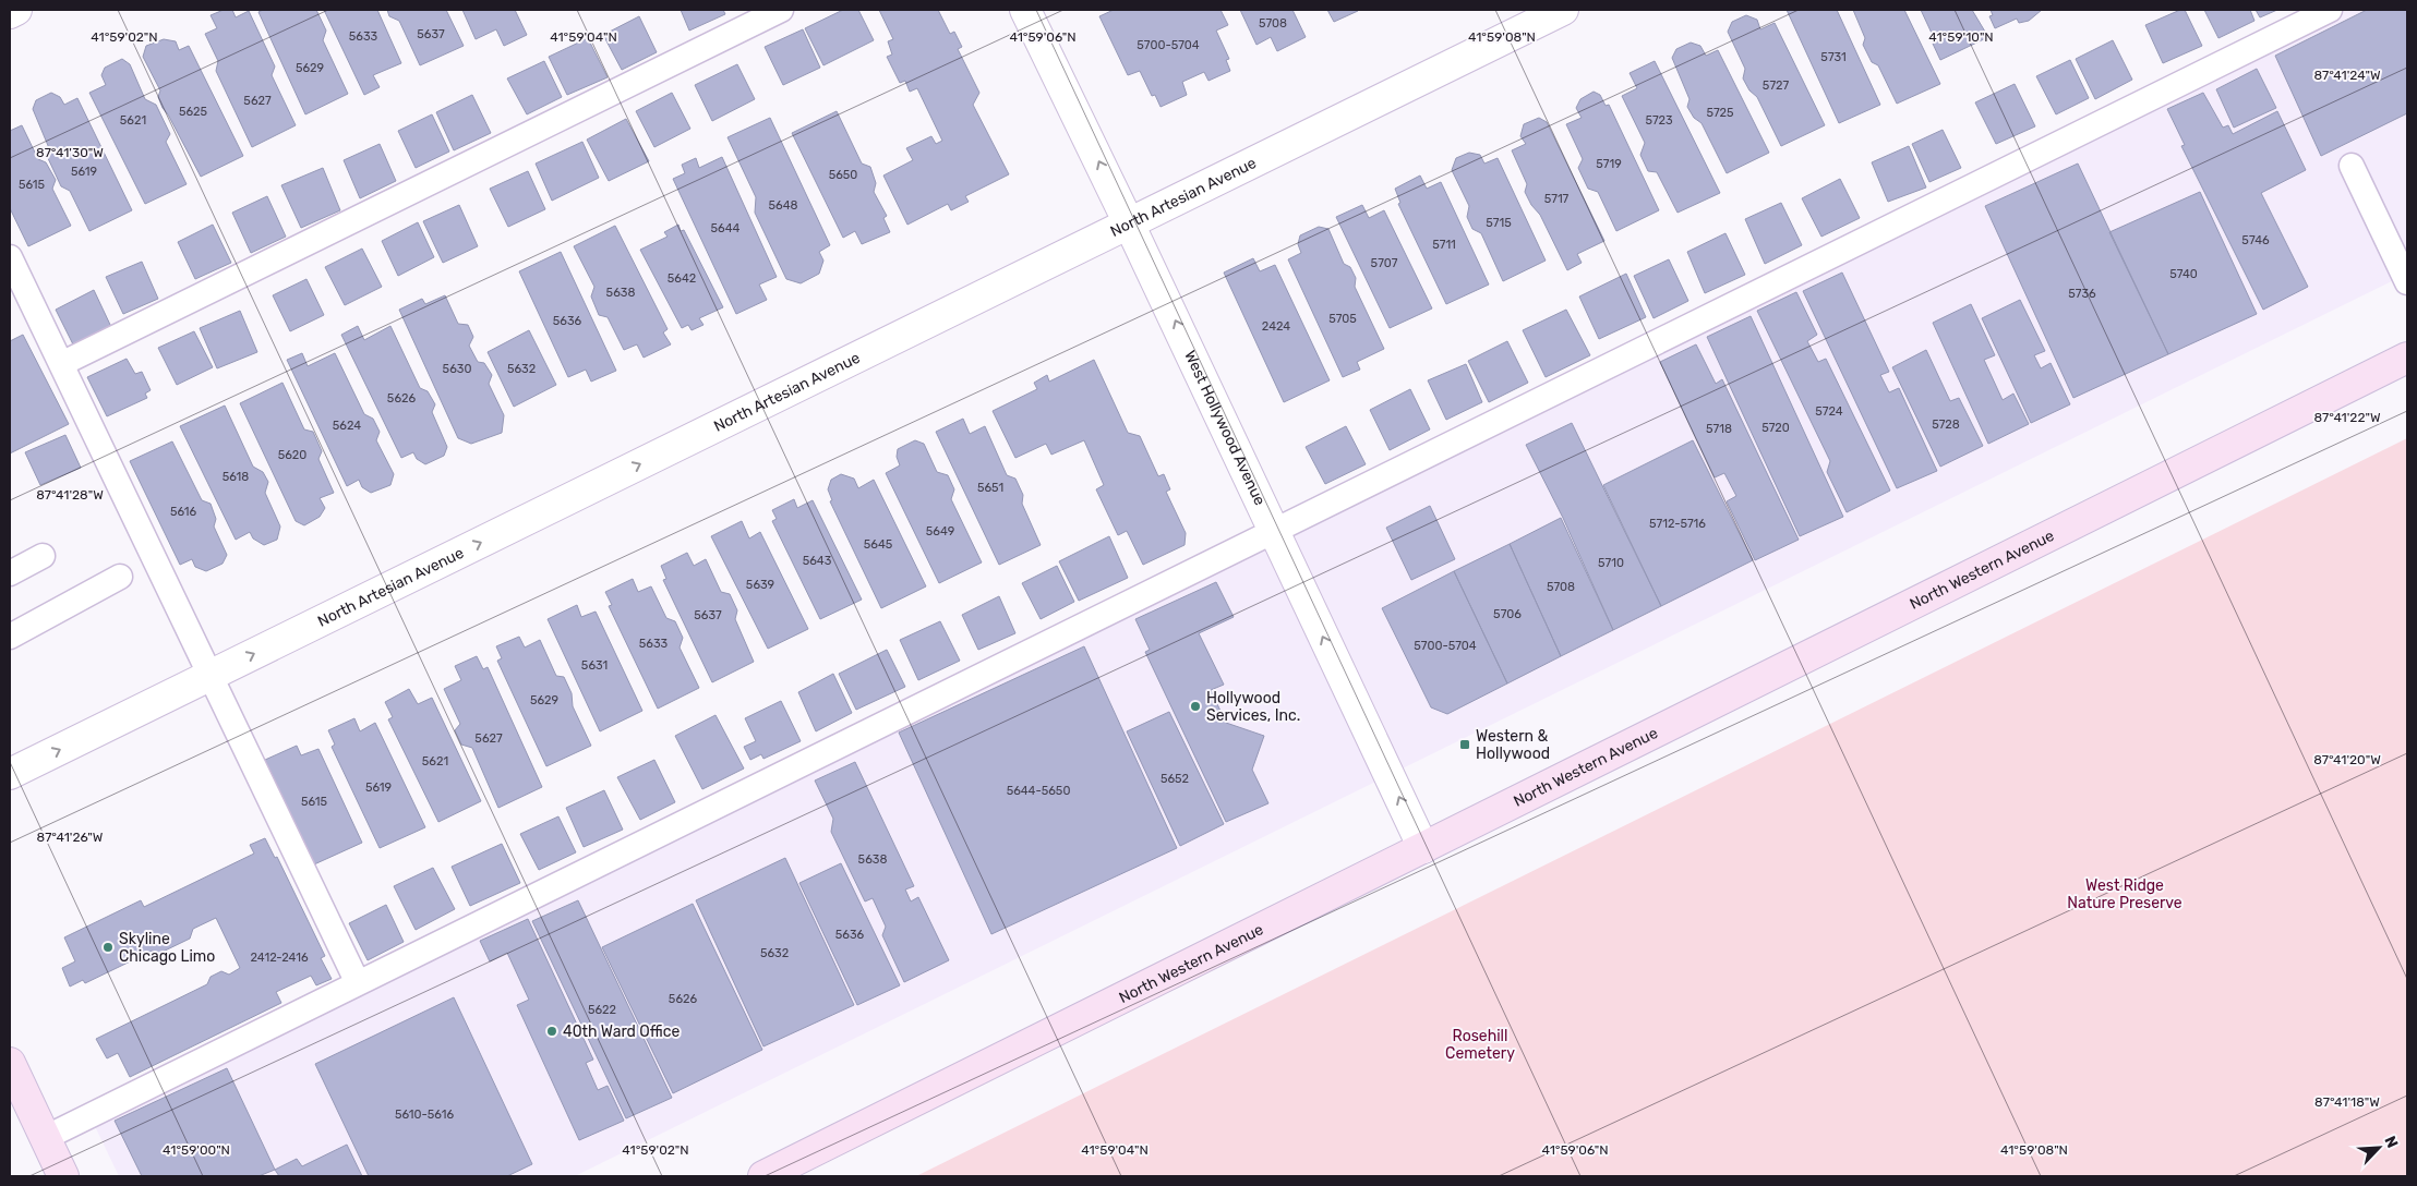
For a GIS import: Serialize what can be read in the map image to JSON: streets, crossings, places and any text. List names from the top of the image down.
{
  "streets": {
    "main road": ["North Western Avenue"],
    "street": ["North Artesian Avenue", "West Hollywood Avenue"]
  },
  "crossings": [
    ["North Artesian Avenue", "West Hollywood Avenue"],
    ["West Hollywood Avenue", "North Western Avenue"]
  ],
  "one_way": ["North Artesian Avenue", "West Hollywood Avenue"],
  "parks": ["West Ridge Nature Preserve", "Rosehill Cemetery"],
  "places": {
    "other": ["Hollywood Services, Inc.", "Skyline Chicago Limo", "40th Ward Office"],
    "transit": ["Western & Hollywood"]
  },
  "house_numbers": [
    "5708",
    "5637",
    "5633",
    "5700-5704",
    "5731",
    "5629",
    "5727",
    "5627",
    "5625",
    "5725",
    "5621",
    "5723",
    "5719",
    "5619",
    "5650",
    "5615",
    "5717",
    "5648",
    "5715",
    "5644",
    "5746",
    "5711",
    "5707",
    "5740",
    "5642",
    "5638",
    "5736",
    "5705",
    "5636",
    "2424",
    "5630",
    "5632",
    "5626",
    "5724",
    "5728",
    "5624",
    "5720",
    "5718",
    "5620",
    "5618",
    "5651",
    "5616",
    "5712-5716",
    "5649",
    "5645",
    "5643",
    "5710",
    "5639",
    "5708",
    "5706",
    "5637",
    "5633",
    "5700-5704",
    "5631",
    "5629",
    "5627",
    "5621",
    "5652",
    "5619",
    "5644-5650",
    "5615",
    "5638",
    "5636",
    "5632",
    "2412-2416",
    "5626",
    "5622",
    "5610-5616"
  ],
  "north": "top right",
  "coordinates": [
    "41°59'02\"N",
    "41°59'04\"N",
    "41°59'06\"N",
    "41°59'08\"N",
    "41°59'10\"N",
    "87°41'24\"W",
    "87°41'30\"W",
    "87°41'22\"W",
    "87°41'28\"W",
    "87°41'20\"W",
    "87°41'26\"W",
    "87°41'18\"W",
    "41°59'00\"N"
  ]
}
